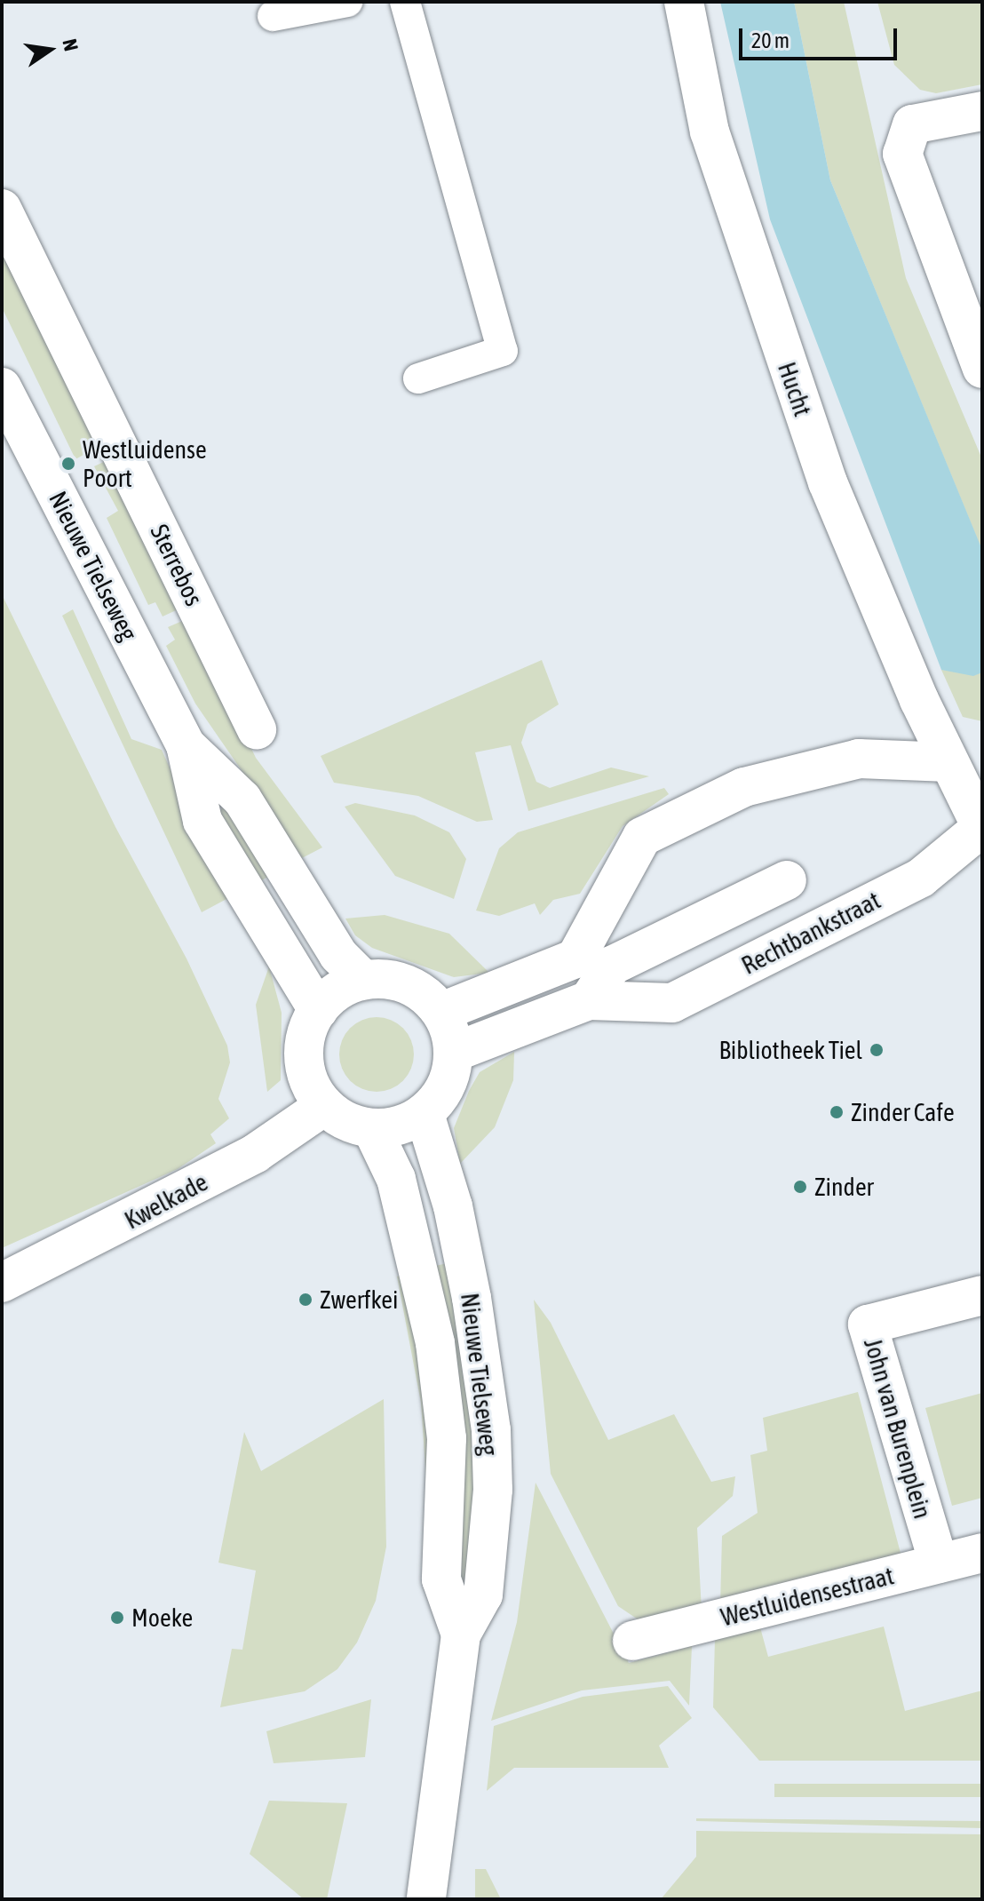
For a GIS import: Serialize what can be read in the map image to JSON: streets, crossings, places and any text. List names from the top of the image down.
{
  "streets": {
    "street": [
      "Hucht",
      "Sterrebos",
      "Nieuwe Tielseweg",
      "Rechtbankstraat",
      "Kwelkade",
      "John van Burenplein",
      "Westluidensestraat"
    ]
  },
  "crossings": [
    ["Hucht", "Rechtbankstraat"],
    ["Nieuwe Tielseweg", "Rechtbankstraat"],
    ["Nieuwe Tielseweg", "Kwelkade"],
    ["Rechtbankstraat", "Kwelkade"],
    ["John van Burenplein", "Westluidensestraat"]
  ],
  "places": [
    "Westluidense Poort",
    "Bibliotheek Tiel",
    "Zinder Cafe",
    "Zinder",
    "Zwerfkei",
    "Moeke"
  ],
  "scale_bar": "20 m",
  "north": "right"
}
